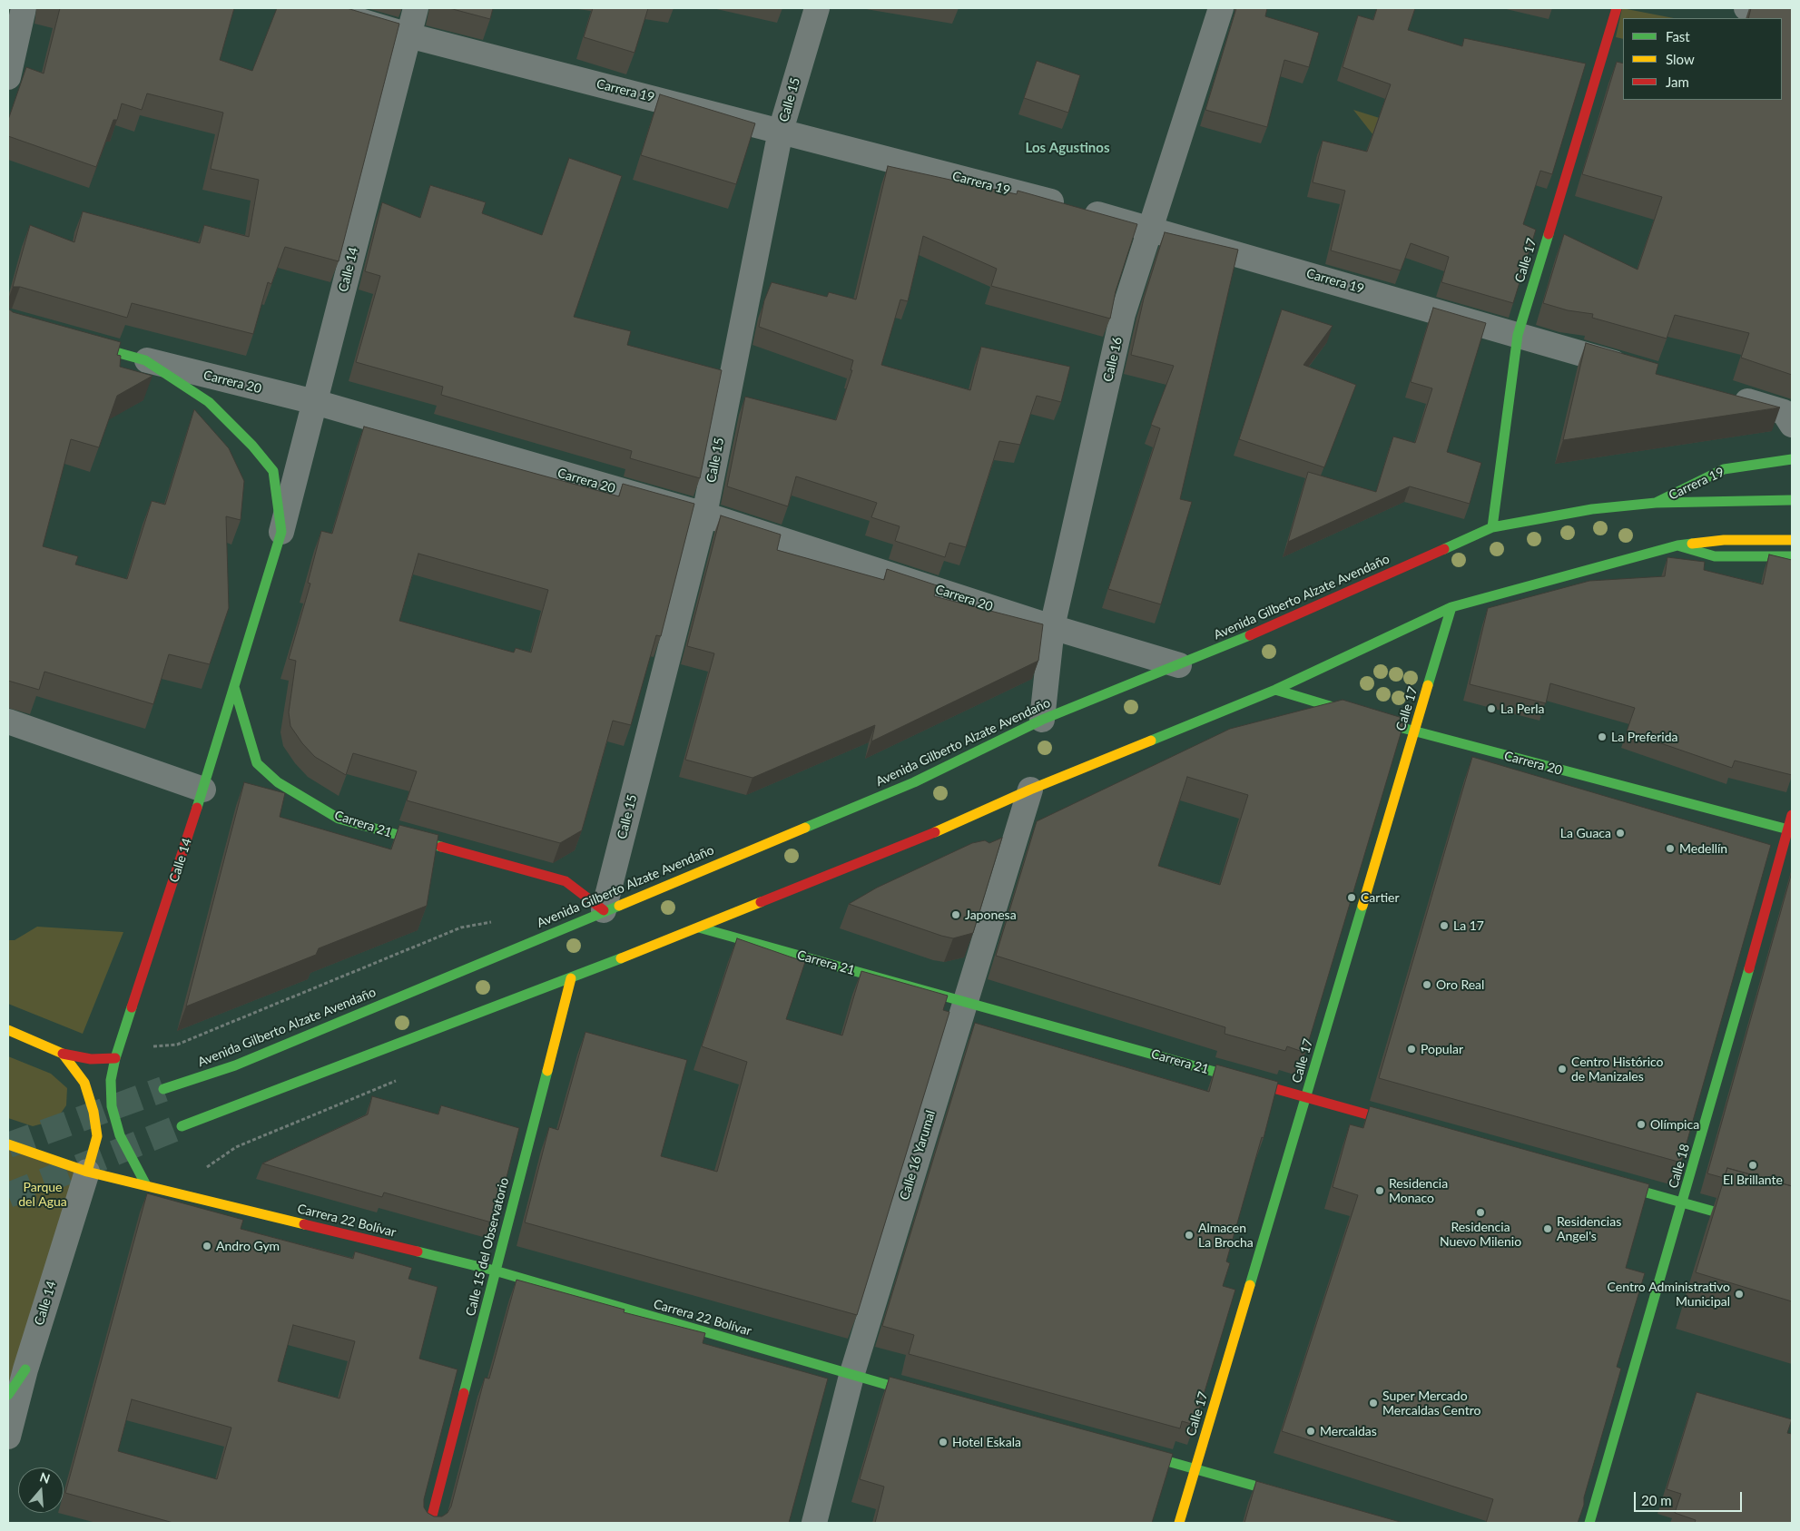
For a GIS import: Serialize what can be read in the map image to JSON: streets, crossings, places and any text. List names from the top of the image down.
{
  "streets": {
    "main road": [
      "Carrera 19",
      "Calle 17",
      "Calle 14",
      "Carrera 20",
      "Avenida Gilberto Alzate Avendaño",
      "Carrera 21",
      "Calle 18",
      "Carrera 22 Bolívar",
      "Calle 15 del Observatorio"
    ],
    "street": ["Calle 15", "Calle 16", "Calle 16 Yarumal"]
  },
  "crossings": [
    ["Carrera 19", "Calle 15"],
    ["Carrera 19", "Calle 17"],
    ["Carrera 19", "Calle 14"],
    ["Carrera 19", "Calle 16"],
    ["Carrera 19", "Avenida Gilberto Alzate Avendaño"],
    ["Calle 15", "Carrera 20"],
    ["Calle 15", "Avenida Gilberto Alzate Avendaño"],
    ["Calle 15", "Carrera 21"],
    ["Calle 17", "Carrera 20"],
    ["Calle 17", "Avenida Gilberto Alzate Avendaño"],
    ["Calle 17", "Carrera 21"],
    ["Calle 14", "Carrera 20"],
    ["Calle 14", "Carrera 21"],
    ["Calle 14", "Carrera 22 Bolívar"],
    ["Calle 16", "Carrera 20"],
    ["Calle 16", "Avenida Gilberto Alzate Avendaño"],
    ["Carrera 20", "Avenida Gilberto Alzate Avendaño"],
    ["Carrera 20", "Calle 18"],
    ["Avenida Gilberto Alzate Avendaño", "Carrera 21"],
    ["Carrera 21", "Calle 16 Yarumal"],
    ["Calle 16 Yarumal", "Carrera 22 Bolívar"],
    ["Carrera 22 Bolívar", "Calle 15 del Observatorio"]
  ],
  "districts": ["Los Agustinos"],
  "parks": ["Parque del Agua"],
  "places": [
    "La Perla",
    "La Preferida",
    "La Guaca",
    "Medellín",
    "Cartier",
    "Japonesa",
    "La 17",
    "Oro Real",
    "Popular",
    "Centro Histórico de Manizales",
    "Olímpica",
    "El Brillante",
    "Residencia Monaco",
    "Residencia Nuevo Milenio",
    "Residencias Angel's",
    "Almacen La Brocha",
    "Andro Gym",
    "Centro Administrativo Municipal",
    "Super Mercado Mercaldas Centro",
    "Mercaldas",
    "Hotel Eskala"
  ],
  "legend": ["Fast", "Slow", "Jam"],
  "scale_bar": "20 m",
  "north": "top"
}
